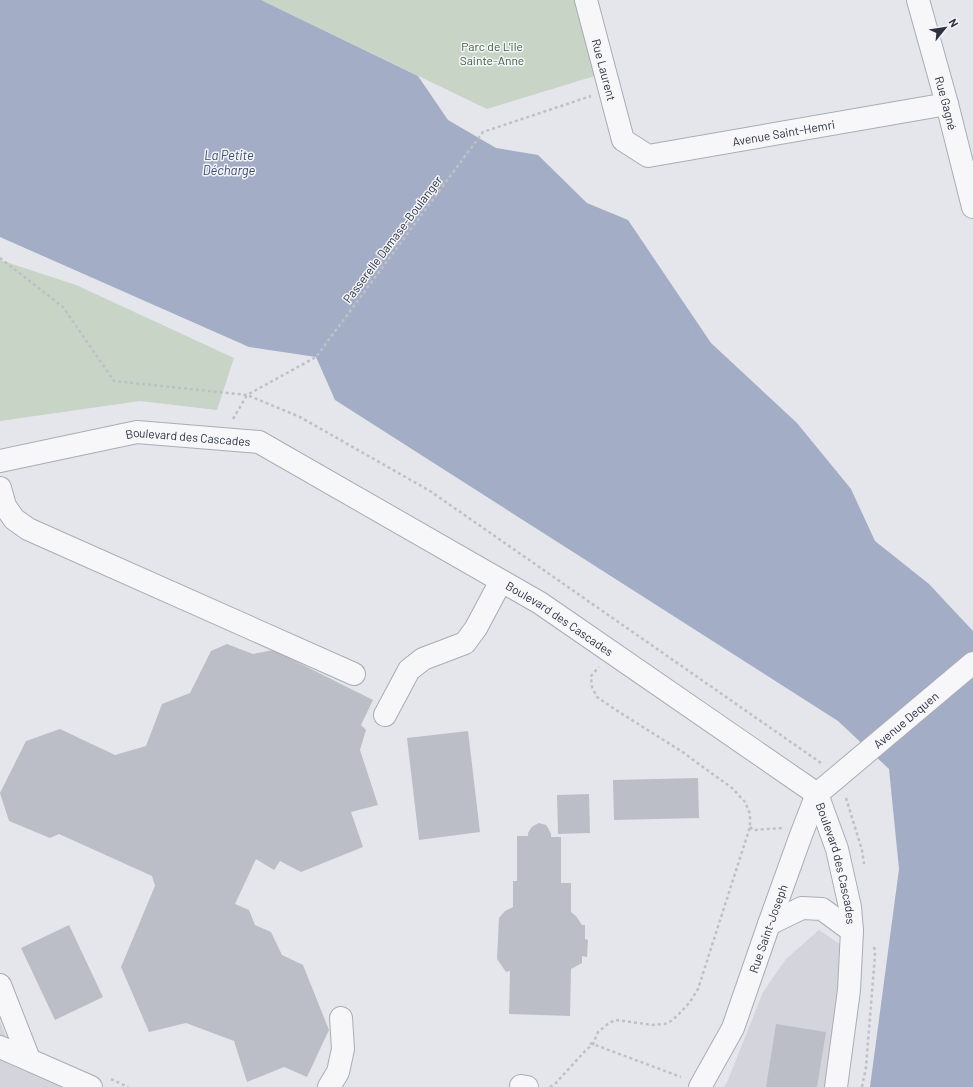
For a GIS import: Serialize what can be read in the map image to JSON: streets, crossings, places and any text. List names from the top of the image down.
{
  "streets": {
    "street": [
      "Rue Laurent",
      "Rue Gagné",
      "Avenue Saint-Hemri",
      "Boulevard des Cascades",
      "Avenue Dequen",
      "Rue Saint-Joseph"
    ],
    "path": ["Passerelle Damase-Boulanger"]
  },
  "crossings": [
    ["Rue Laurent", "Avenue Saint-Hemri"],
    ["Rue Laurent", "Passerelle Damase-Boulanger"],
    ["Rue Gagné", "Avenue Saint-Hemri"],
    ["Boulevard des Cascades", "Rue Saint-Joseph"],
    ["Avenue Dequen", "Rue Saint-Joseph"]
  ],
  "water": ["La Petite Décharge"],
  "parks": ["Parc de L'ile Sainte-Anne"],
  "north": "top right"
}
